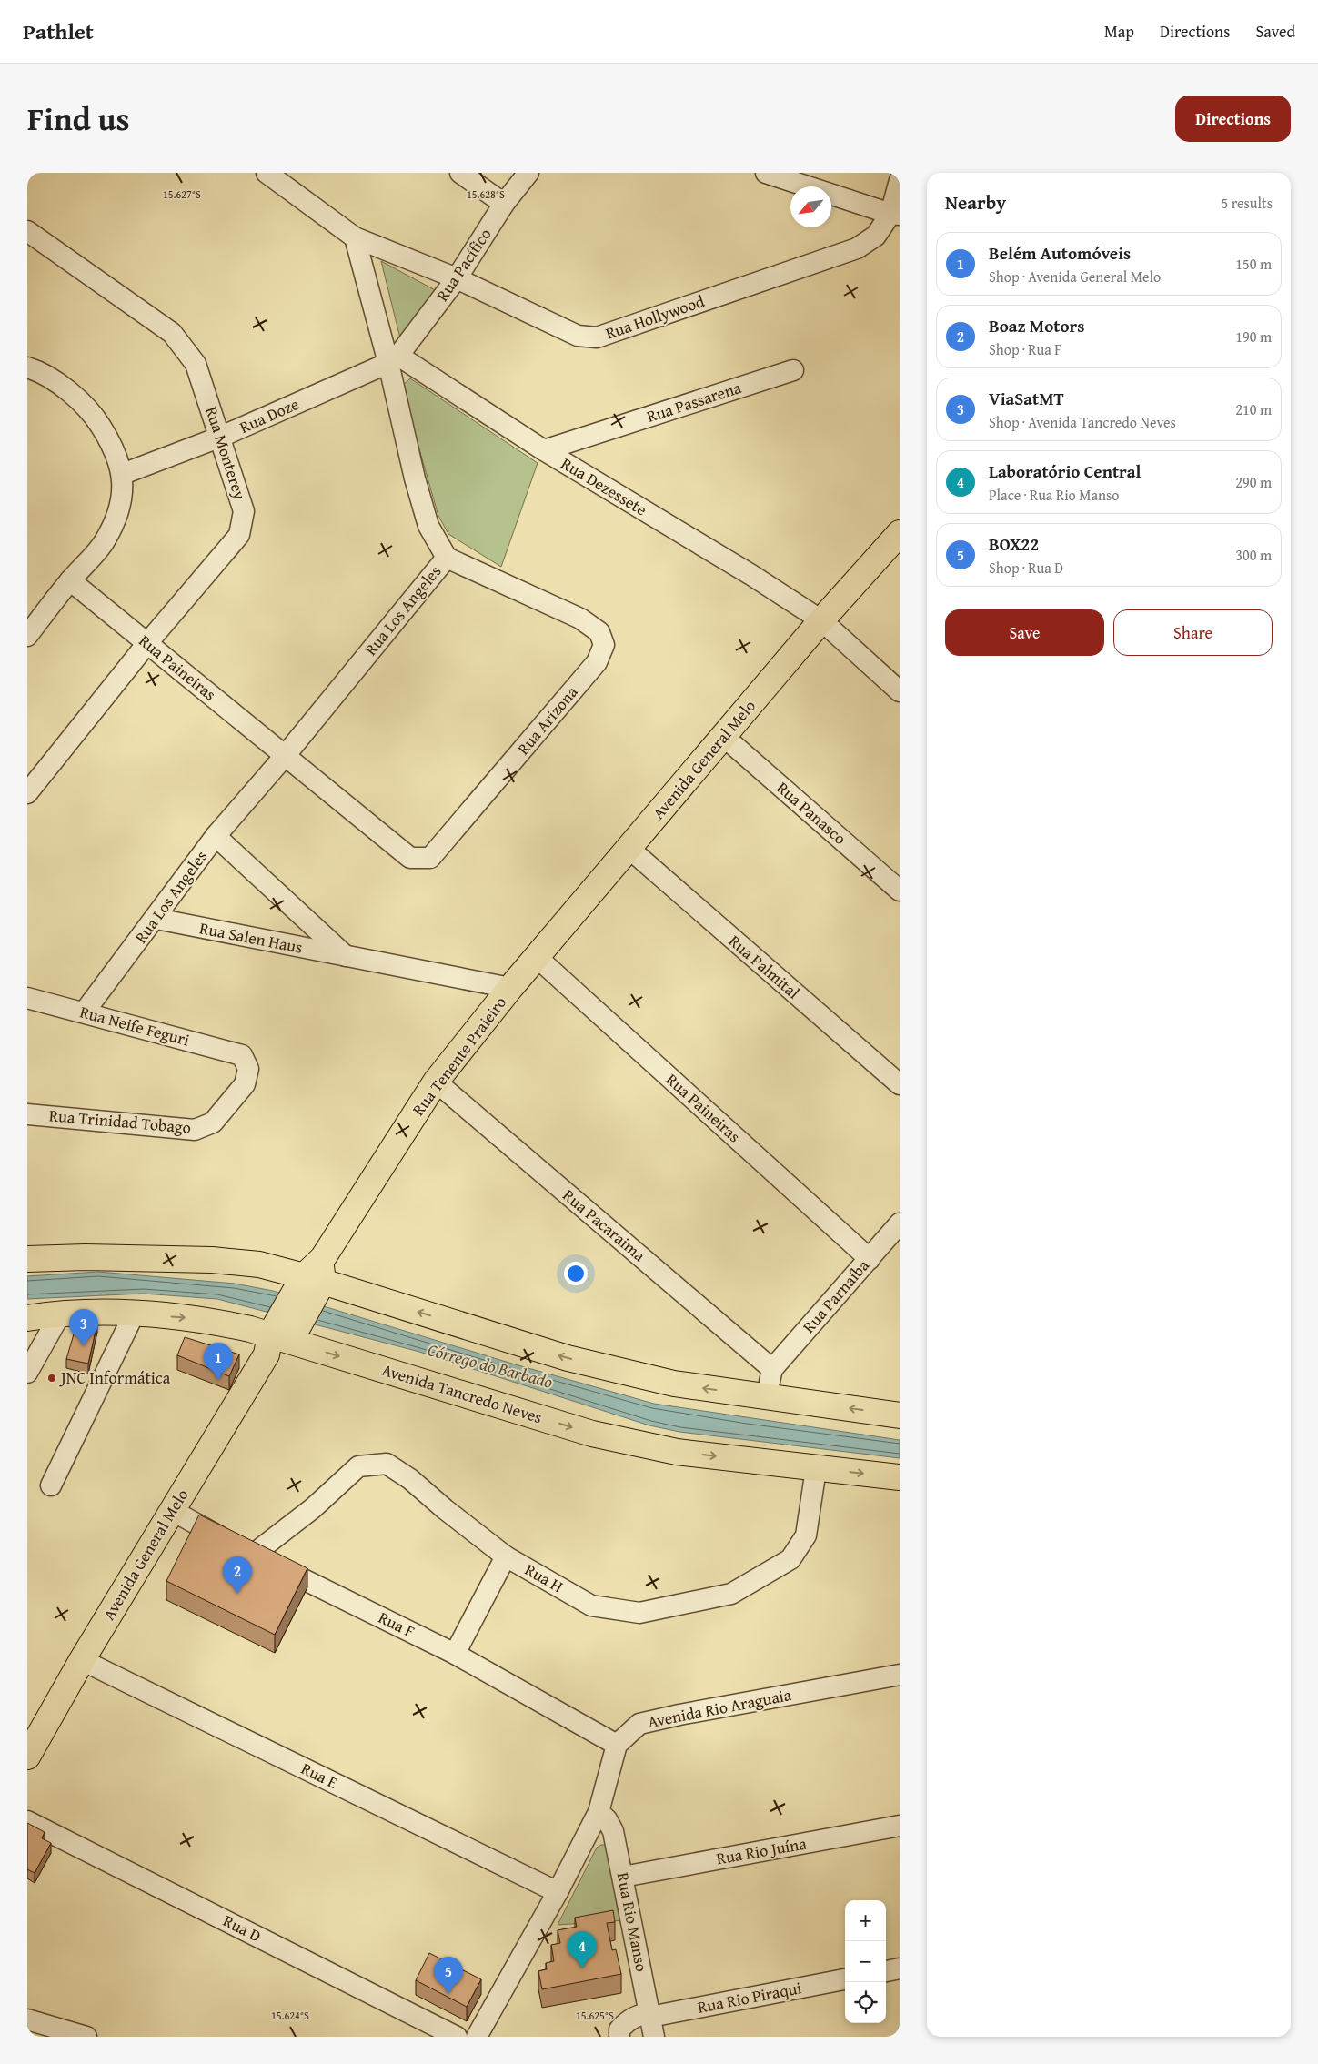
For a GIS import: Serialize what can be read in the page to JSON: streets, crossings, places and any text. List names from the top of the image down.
{
  "streets": {
    "main road": ["Avenida General Melo", "Rua Tenente Praieiro", "Avenida Tancredo Neves"],
    "street": [
      "Rua Pacífico",
      "Rua Hollywood",
      "Rua Passarena",
      "Rua Doze",
      "Rua Monterey",
      "Rua Dezessete",
      "Rua Los Angeles",
      "Rua Paineiras",
      "Rua Arizona",
      "Rua Panasco",
      "Rua Salen Haus",
      "Rua Palmital",
      "Rua Neife Feguri",
      "Rua Trinidad Tobago",
      "Rua Pacaraima",
      "Rua Parnaíba",
      "Rua H",
      "Rua F",
      "Avenida Rio Araguaia",
      "Rua E",
      "Rua Rio Juína",
      "Rua Rio Manso",
      "Rua D",
      "Rua Rio Piraqui"
    ]
  },
  "crossings": [
    ["Rua Pacífico", "Rua Hollywood"],
    ["Rua Pacífico", "Rua Doze"],
    ["Rua Pacífico", "Rua Dezessete"],
    ["Rua Pacífico", "Rua Los Angeles"],
    ["Rua Hollywood", "Rua Los Angeles"],
    ["Rua Passarena", "Rua Dezessete"],
    ["Rua Doze", "Rua Monterey"],
    ["Rua Doze", "Rua Dezessete"],
    ["Rua Doze", "Rua Los Angeles"],
    ["Rua Monterey", "Rua Paineiras"],
    ["Rua Dezessete", "Rua Los Angeles"],
    ["Rua Dezessete", "Avenida General Melo"],
    ["Rua Los Angeles", "Rua Paineiras"],
    ["Rua Los Angeles", "Rua Arizona"],
    ["Rua Los Angeles", "Rua Salen Haus"],
    ["Rua Los Angeles", "Rua Neife Feguri"],
    ["Rua Paineiras", "Rua Arizona"],
    ["Rua Paineiras", "Avenida General Melo"],
    ["Rua Paineiras", "Rua Parnaíba"],
    ["Avenida General Melo", "Rua Panasco"],
    ["Avenida General Melo", "Rua Salen Haus"],
    ["Avenida General Melo", "Rua Palmital"],
    ["Avenida General Melo", "Rua Tenente Praieiro"],
    ["Avenida General Melo", "Avenida Tancredo Neves"],
    ["Avenida General Melo", "Rua F"],
    ["Avenida General Melo", "Rua E"],
    ["Rua Salen Haus", "Rua Tenente Praieiro"],
    ["Rua Neife Feguri", "Rua Trinidad Tobago"],
    ["Rua Tenente Praieiro", "Rua Pacaraima"],
    ["Rua Tenente Praieiro", "Avenida Tancredo Neves"],
    ["Rua Pacaraima", "Rua Parnaíba"],
    ["Avenida Tancredo Neves", "Rua H"],
    ["Rua H", "Rua F"],
    ["Rua F", "Avenida Rio Araguaia"],
    ["Rua Rio Juína", "Rua Rio Manso"],
    ["Rua Rio Manso", "Rua Rio Piraqui"]
  ],
  "water": ["Córrego do Barbado"],
  "places": ["JNC Informática"],
  "north": "bottom left",
  "page": {
    "header": "Pathlet",
    "nav": ["Map", "Directions", "Saved"],
    "title": "Find us",
    "buttons": [
      "Directions",
      ["Save", "Share"]
    ],
    "heading": ["Nearby", "5 results"],
    "list": [
      {
        "mark": "1",
        "name": "Belém Automóveis",
        "note": "Shop · Avenida General Melo",
        "value": "150 m"
      },
      {
        "mark": "2",
        "name": "Boaz Motors",
        "note": "Shop · Rua F",
        "value": "190 m"
      },
      {
        "mark": "3",
        "name": "ViaSatMT",
        "note": "Shop · Avenida Tancredo Neves",
        "value": "210 m"
      },
      {
        "mark": "4",
        "name": "Laboratório Central",
        "note": "Place · Rua Rio Manso",
        "value": "290 m"
      },
      {
        "mark": "5",
        "name": "BOX22",
        "note": "Shop · Rua D",
        "value": "300 m"
      }
    ],
    "pins": [
      "3",
      "1",
      "2",
      "4",
      "5"
    ],
    "map_buttons": ["+", "−"]
  },
  "coordinates": [
    "15.627°S",
    "15.628°S",
    "15.624°S",
    "15.625°S"
  ]
}
